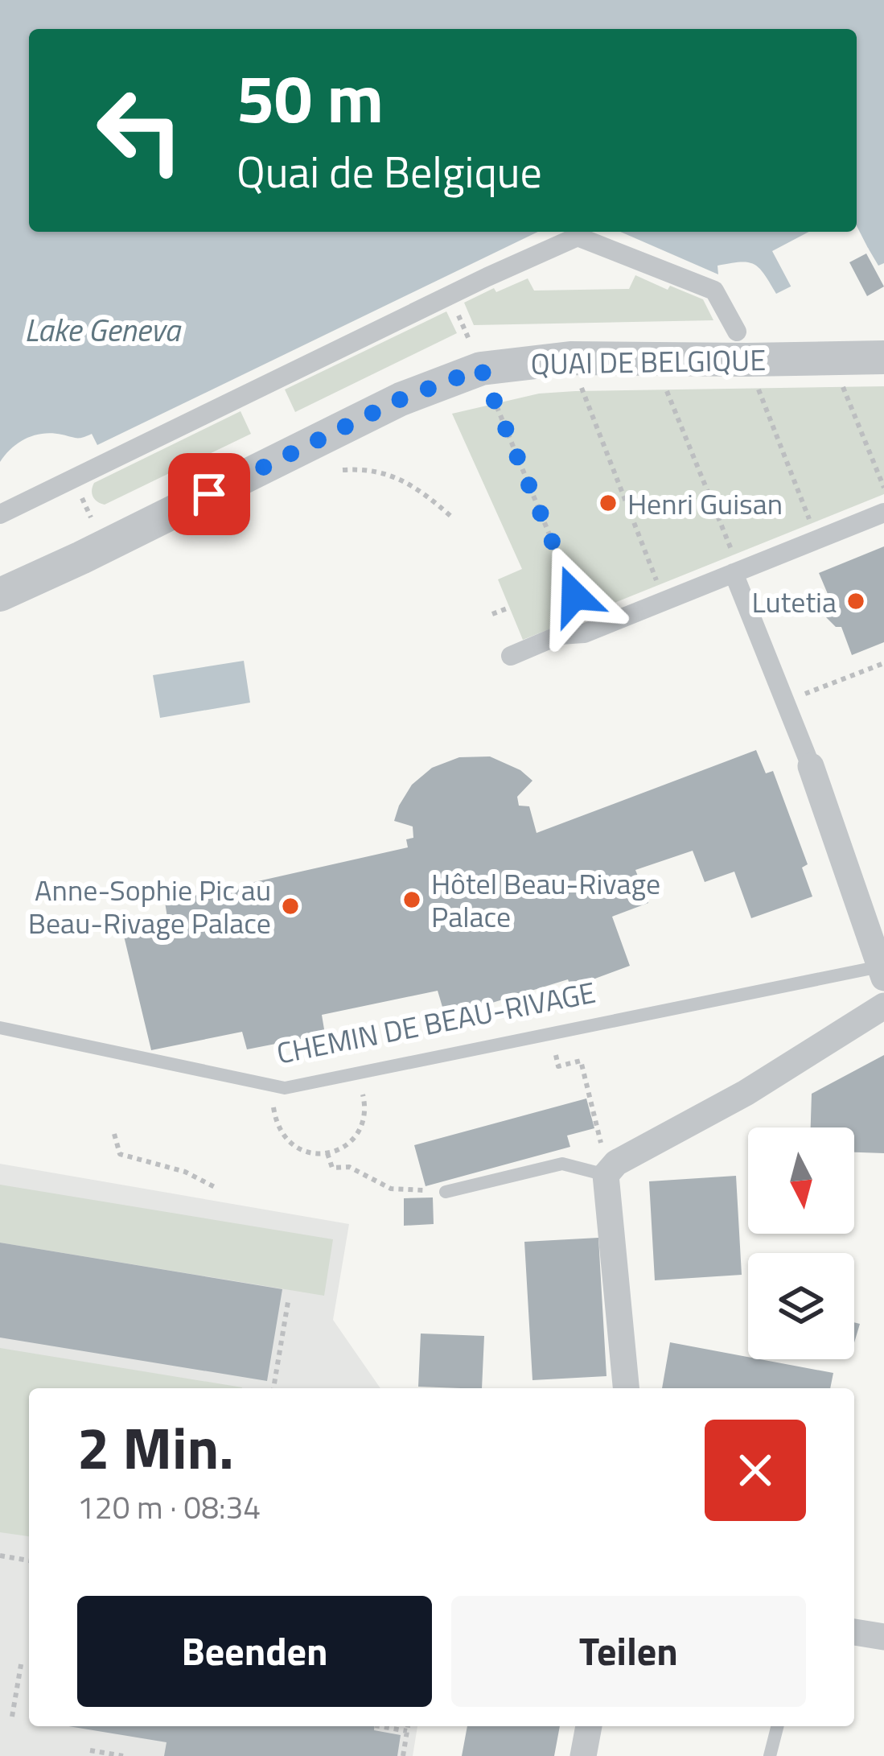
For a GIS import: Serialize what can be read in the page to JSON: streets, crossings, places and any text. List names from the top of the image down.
{
  "streets": {
    "street": ["QUAI DE BELGIQUE"],
    "lane": ["CHEMIN DE BEAU-RIVAGE"]
  },
  "water": ["Lake Geneva"],
  "places": [
    "Henri Guisan",
    "Lutetia",
    "Hôtel Beau-Rivage Palace",
    "Anne-Sophie Pic au Beau-Rivage Palace"
  ],
  "north": "bottom",
  "page": {
    "turn": ["50 m", "Quai de Belgique"],
    "heading": ["2 Min.", "120 m · 08:34"],
    "buttons": ["Beenden", "Teilen"]
  }
}
